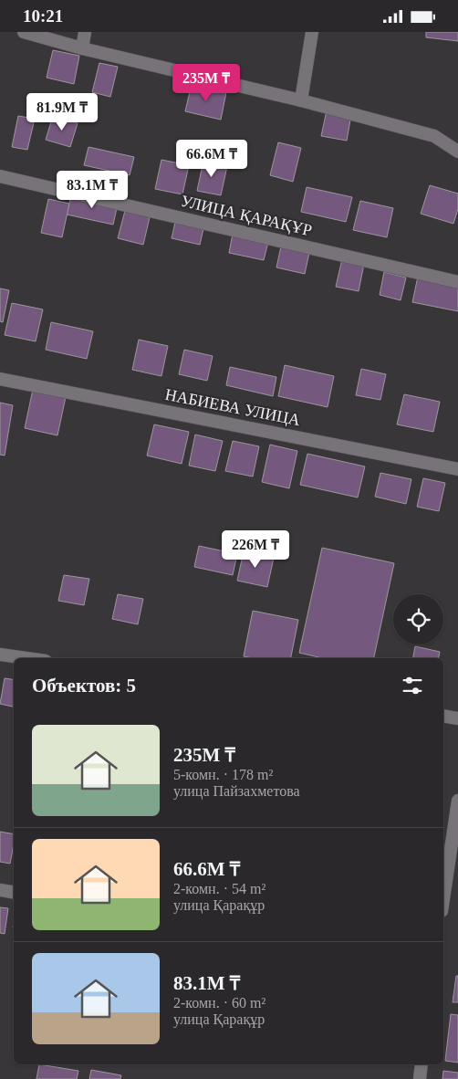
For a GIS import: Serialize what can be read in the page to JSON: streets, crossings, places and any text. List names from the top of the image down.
{
  "streets": {
    "street": ["УЛИЦА ҚАРАҚҰР", "НАБИЕВА УЛИЦА"]
  },
  "page": {
    "status": "10:21",
    "price": [
      "235M ₸",
      "81.9M ₸",
      "66.6M ₸",
      "83.1M ₸",
      "226M ₸"
    ],
    "heading": "Объектов: 5",
    "list": [
      {
        "name": "235M ₸",
        "note": "5-комн. · 178 m² · улица Пайзахметова"
      },
      {
        "name": "66.6M ₸",
        "note": "2-комн. · 54 m² · улица Қарақұр"
      },
      {
        "name": "83.1M ₸",
        "note": "2-комн. · 60 m² · улица Қарақұр"
      }
    ]
  }
}
